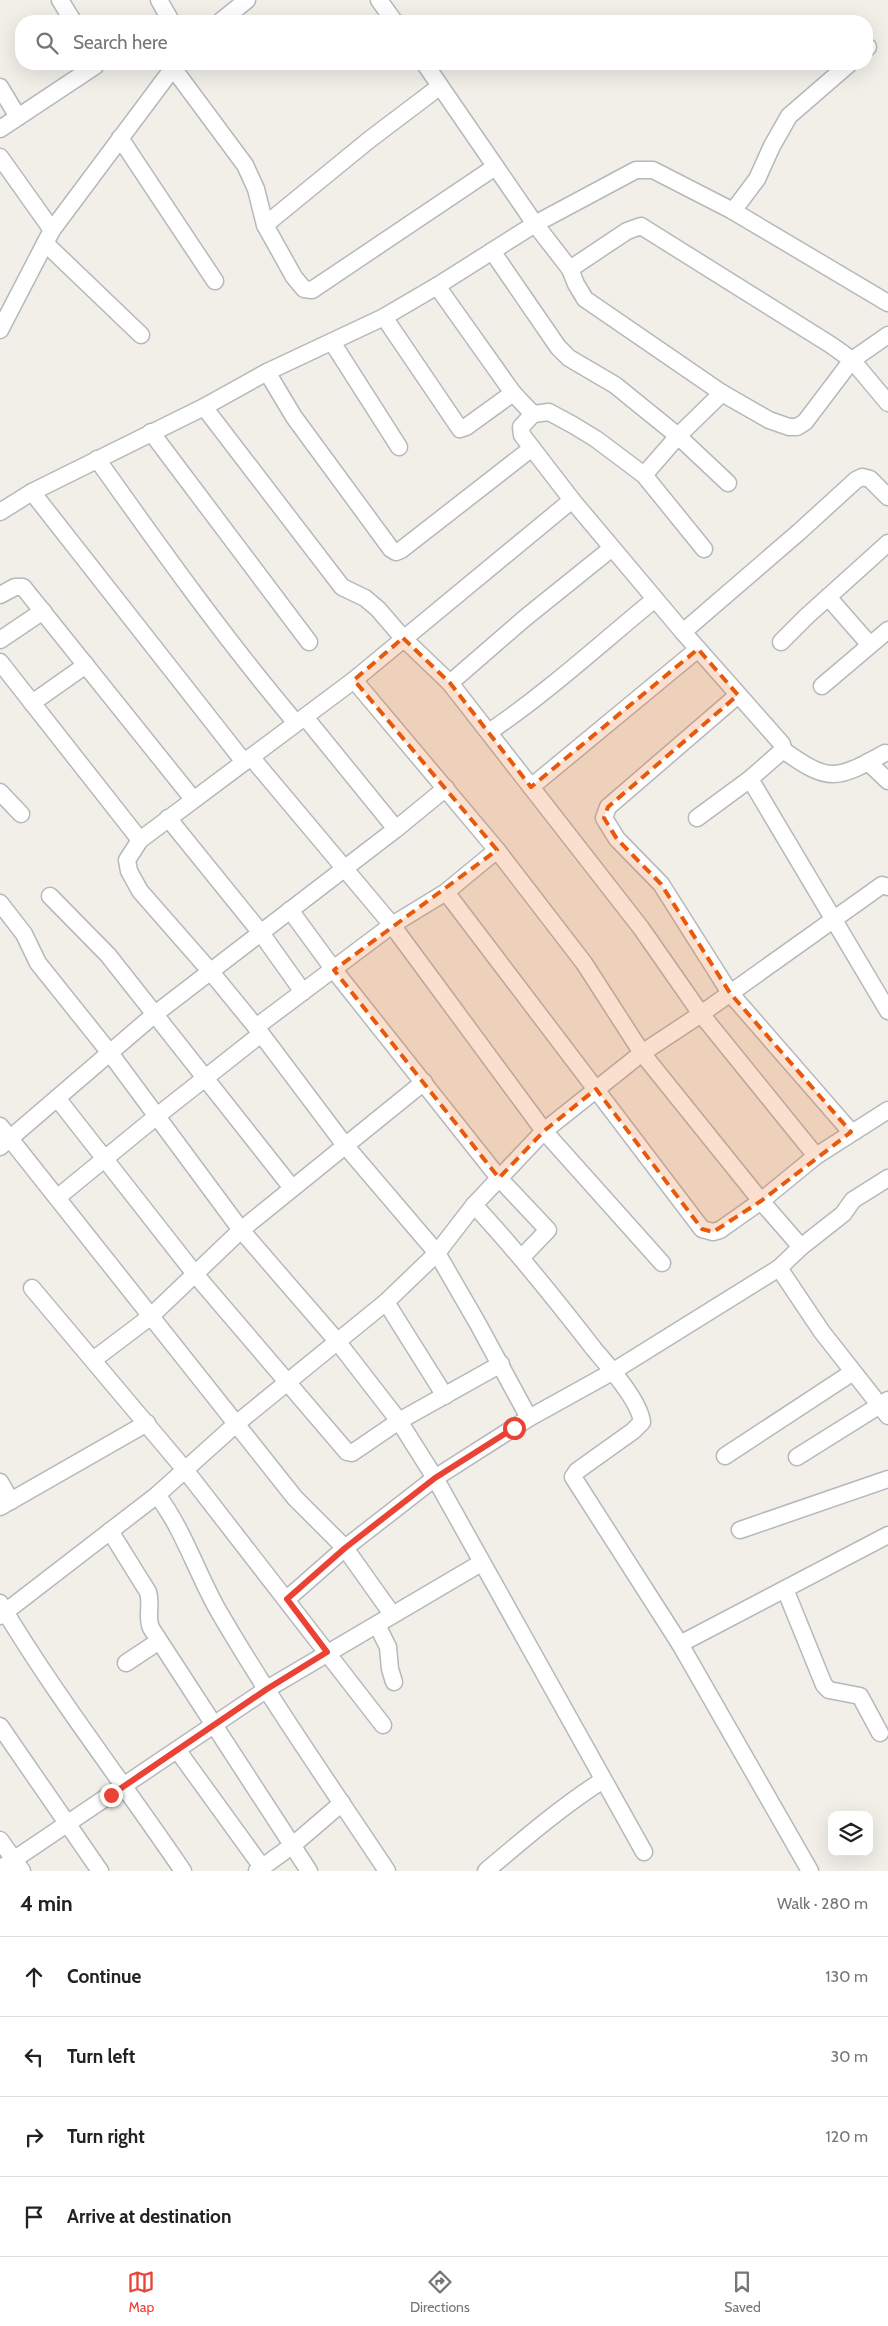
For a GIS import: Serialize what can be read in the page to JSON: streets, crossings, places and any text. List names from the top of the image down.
{
  "page": {
    "search": "Search here",
    "heading": ["4 min", "Walk · 280 m"],
    "list": [
      ["Continue", "130 m"],
      ["Turn left", "30 m"],
      ["Turn right", "120 m"],
      "Arrive at destination"
    ],
    "nav": ["Map", "Directions", "Saved"]
  }
}
